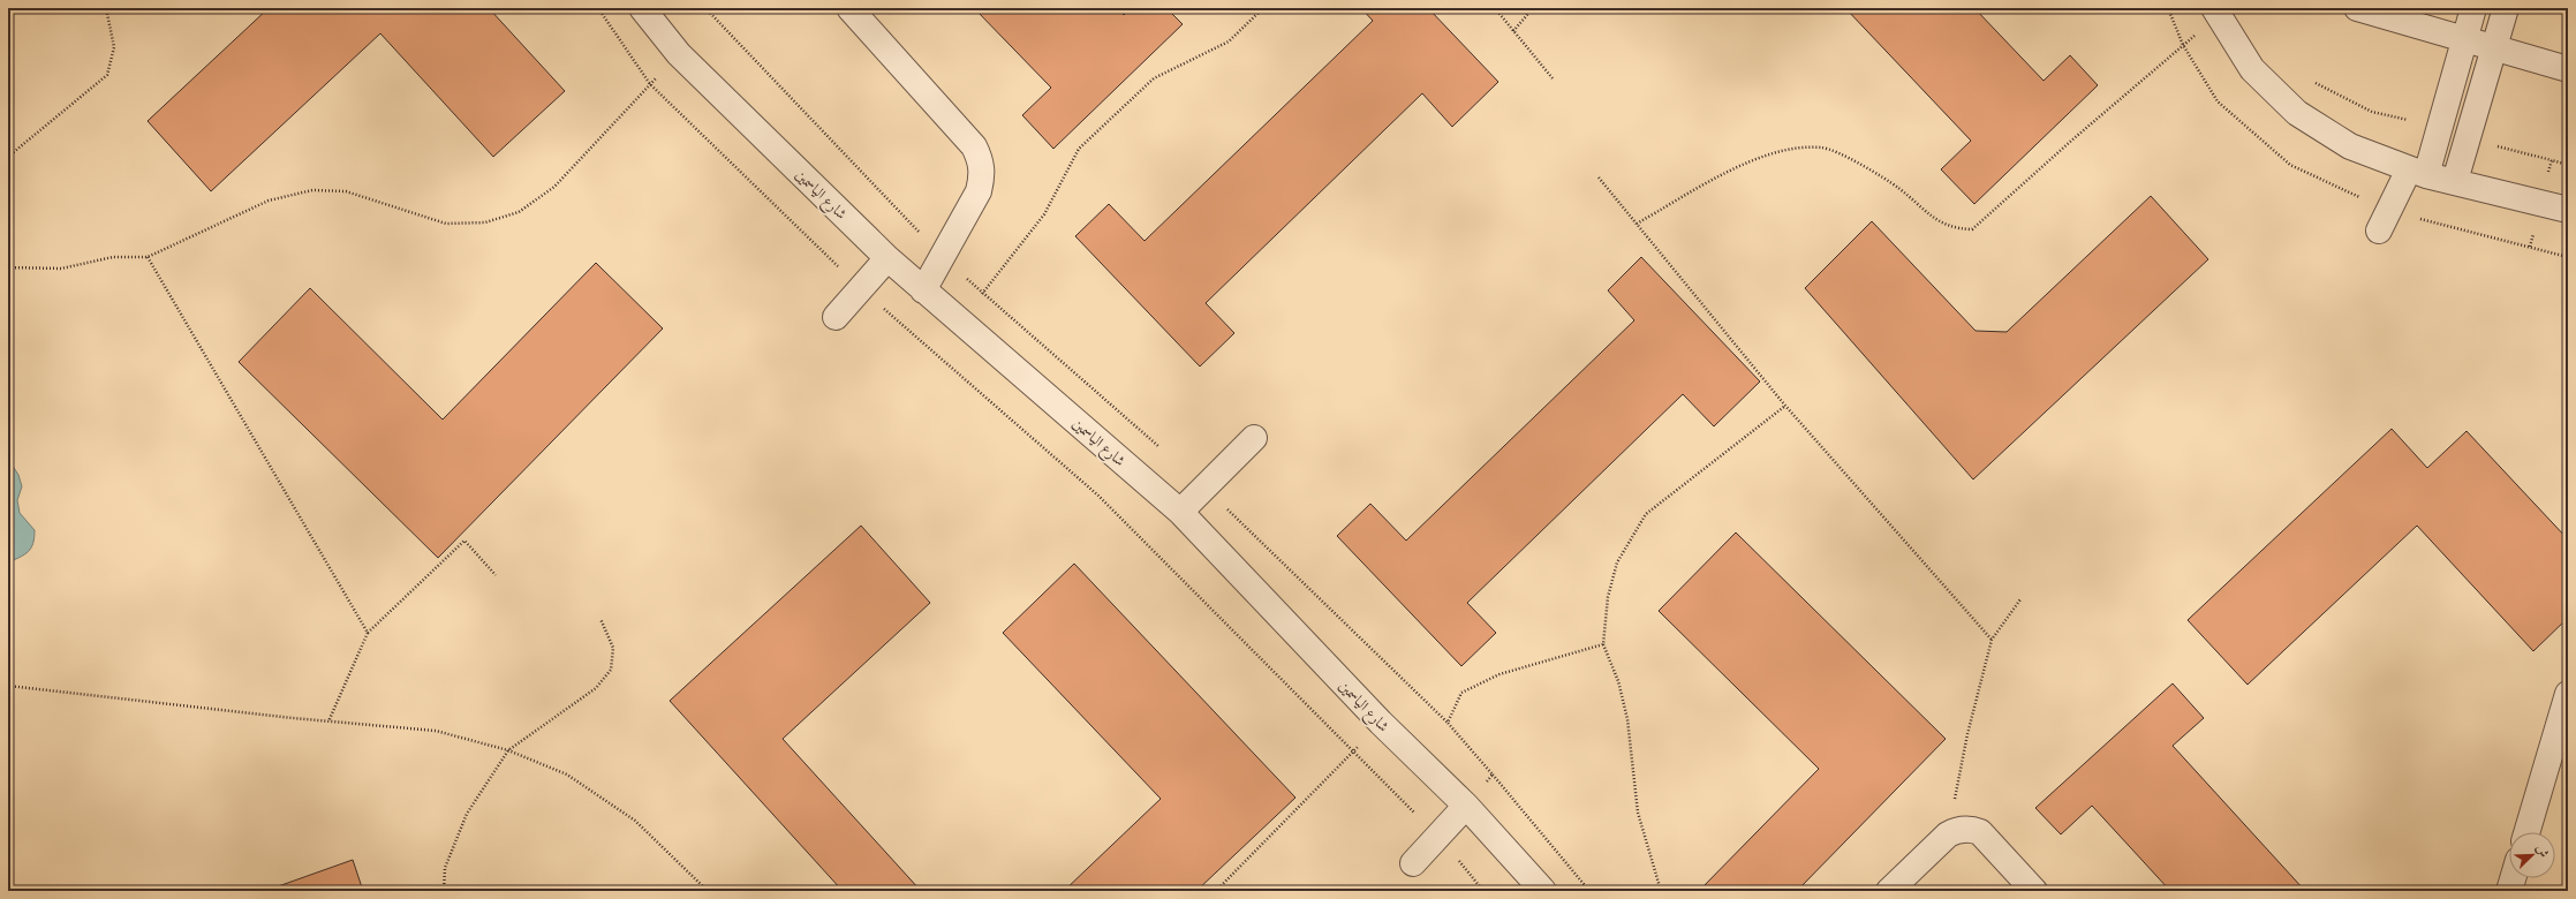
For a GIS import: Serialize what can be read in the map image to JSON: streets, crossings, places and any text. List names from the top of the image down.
{
  "streets": {
    "street": ["شارع الياسمين"]
  },
  "north": "top right"
}
